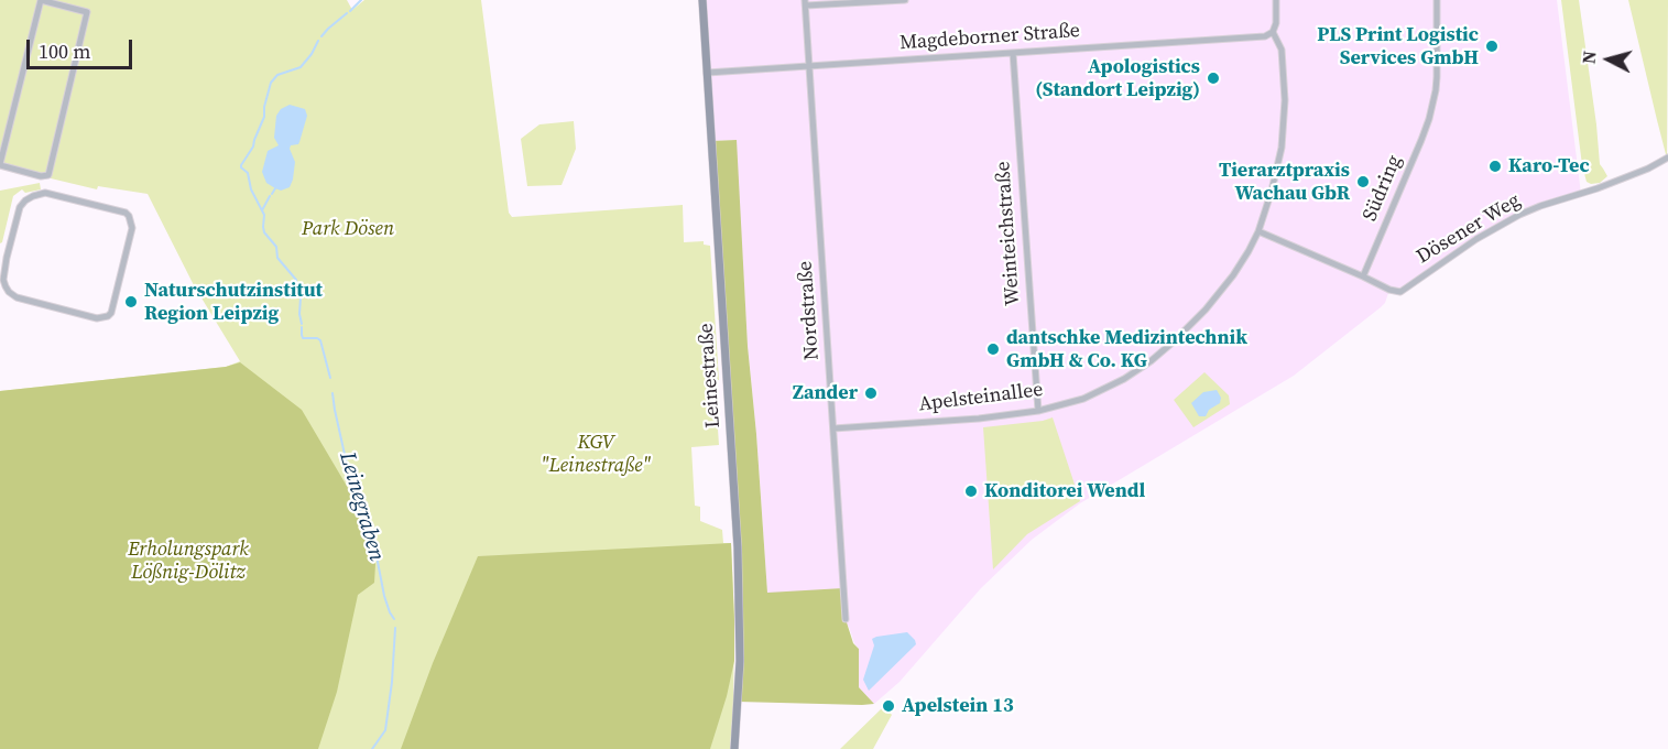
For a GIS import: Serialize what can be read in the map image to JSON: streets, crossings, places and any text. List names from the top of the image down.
{
  "streets": {
    "main road": ["Leinestraße"],
    "street": [
      "Magdeborner Straße",
      "Südring",
      "Dösener Weg",
      "Weinteichstraße",
      "Nordstraße",
      "Apelsteinallee"
    ]
  },
  "crossings": [
    ["Magdeborner Straße", "Weinteichstraße"],
    ["Magdeborner Straße", "Nordstraße"],
    ["Magdeborner Straße", "Leinestraße"],
    ["Magdeborner Straße", "Apelsteinallee"],
    ["Südring", "Dösener Weg"],
    ["Weinteichstraße", "Apelsteinallee"],
    ["Nordstraße", "Apelsteinallee"]
  ],
  "water": ["Leinegraben"],
  "parks": ["Park Dösen", "KGV \"Leinestraße\"", "Erholungspark Lößnig-Dölitz"],
  "places": [
    "PLS Print Logistic Services GmbH",
    "Apologistics (Standort Leipzig)",
    "Karo-Tec",
    "Tierarztpraxis Wachau GbR",
    "Naturschutzinstitut Region Leipzig",
    "dantschke Medizintechnik GmbH & Co. KG",
    "Zander",
    "Konditorei Wendl",
    "Apelstein 13"
  ],
  "scale_bar": "100 m",
  "north": "left"
}
